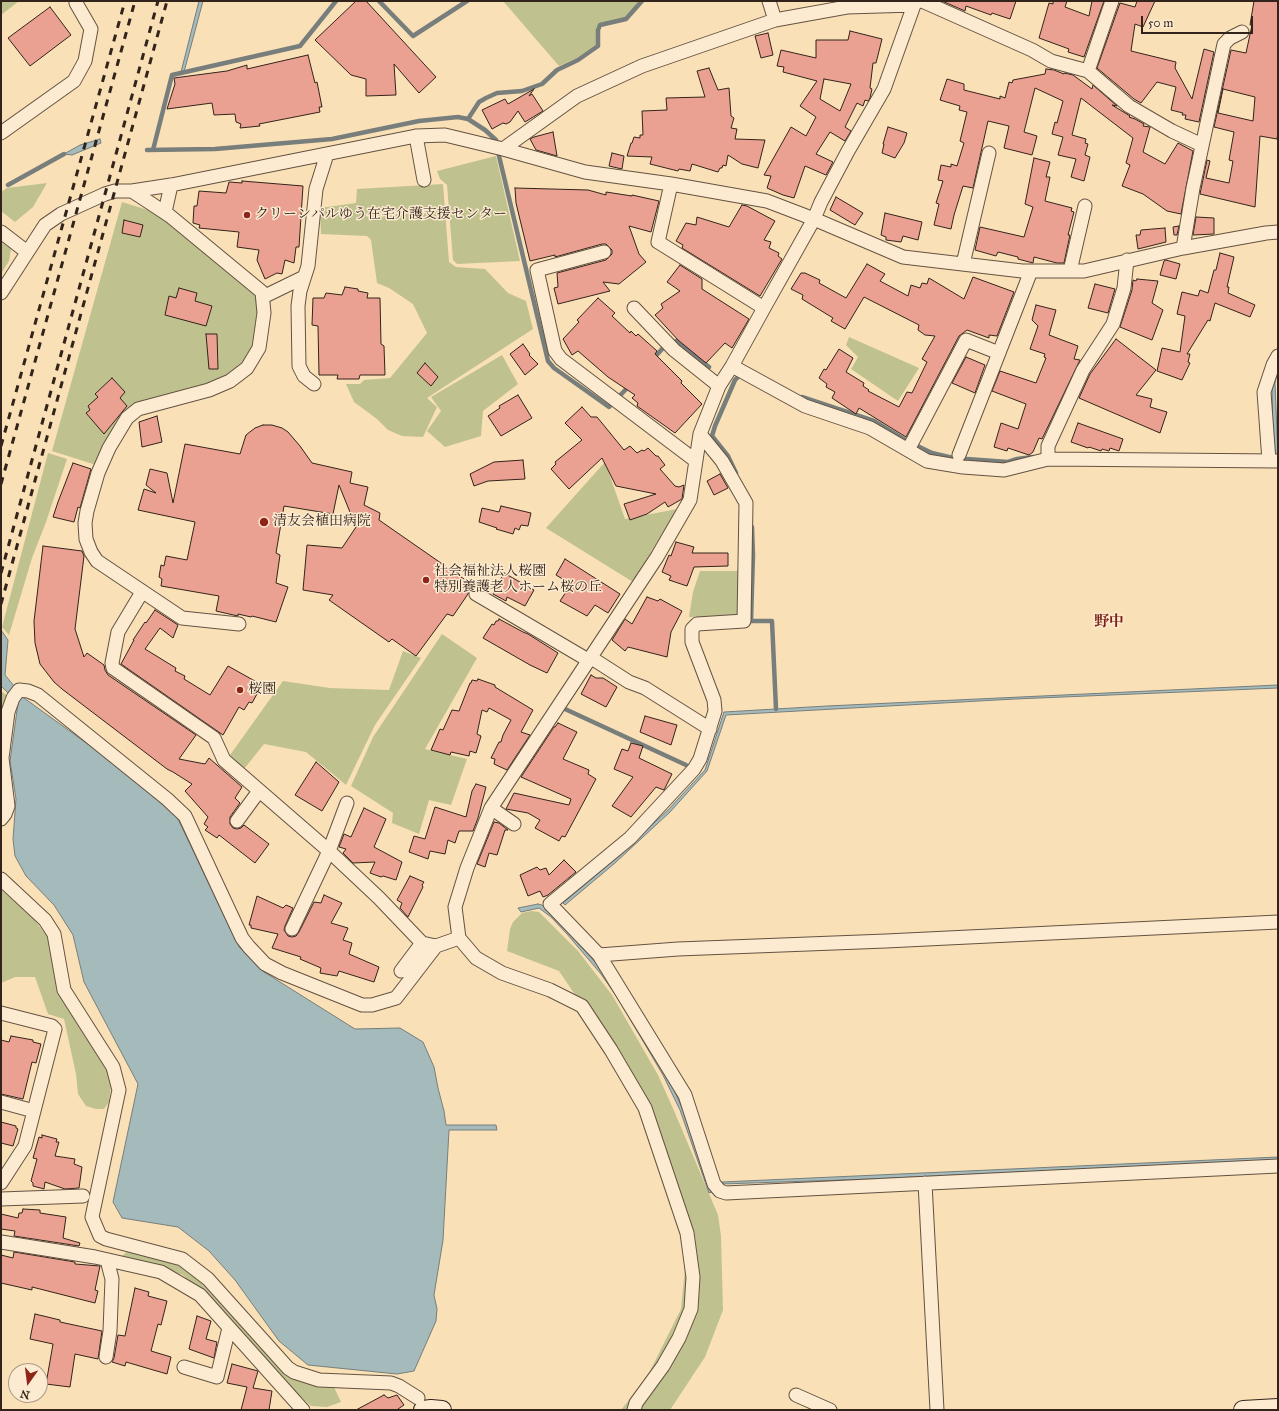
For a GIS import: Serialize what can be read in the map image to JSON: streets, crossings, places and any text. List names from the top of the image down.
{
  "districts": ["野中"],
  "places": [
    "クリーンパルゆう在宅介護支援センター",
    "清友会植田病院",
    "社会福祉法人桜園 特別養護老人ホーム桜の丘",
    "桜園"
  ],
  "scale_bar": "50 m",
  "north": "bottom"
}
